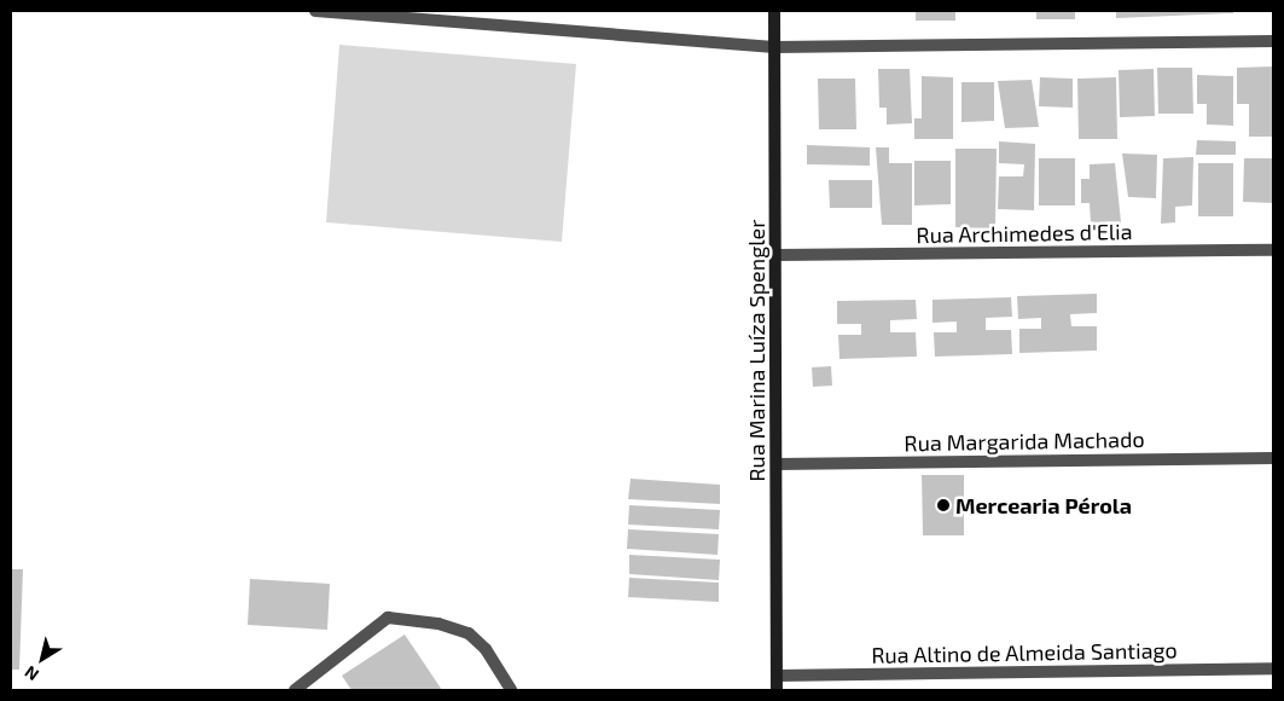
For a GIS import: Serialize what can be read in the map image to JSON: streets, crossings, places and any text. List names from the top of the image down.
{
  "streets": {
    "street": [
      "Rua Archimedes d'Elia",
      "Rua Marina Luíza Spengler",
      "Rua Margarida Machado",
      "Rua Altino de Almeida Santiago"
    ]
  },
  "crossings": [
    ["Rua Archimedes d'Elia", "Rua Marina Luíza Spengler"],
    ["Rua Marina Luíza Spengler", "Rua Margarida Machado"],
    ["Rua Marina Luíza Spengler", "Rua Altino de Almeida Santiago"]
  ],
  "places": ["Mercearia Pérola"],
  "north": "bottom left"
}
